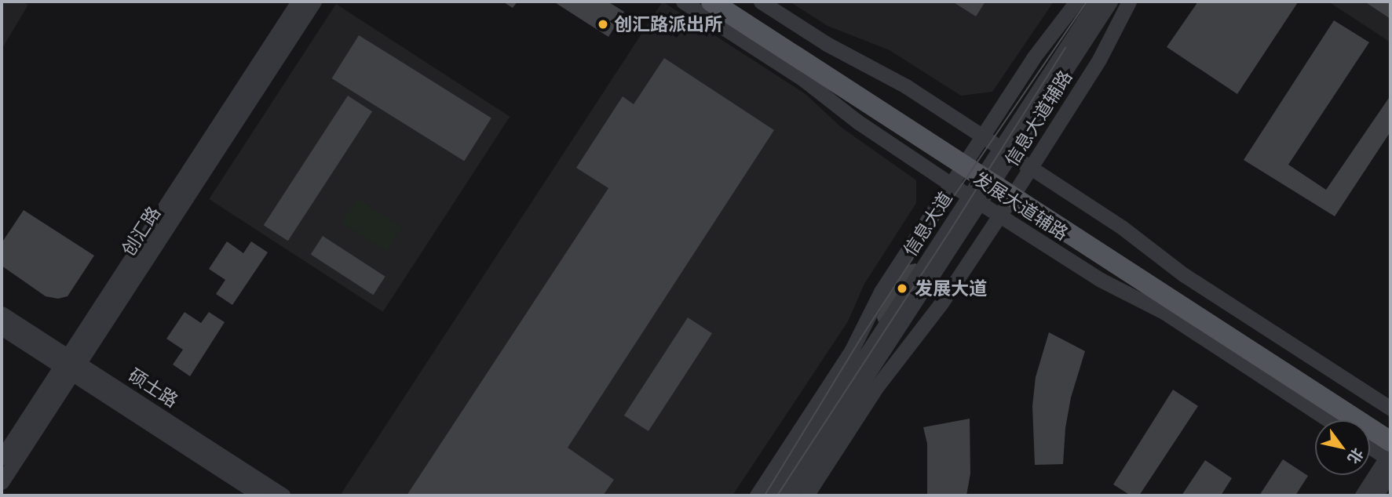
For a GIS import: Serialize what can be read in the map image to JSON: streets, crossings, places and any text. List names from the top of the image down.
{
  "streets": {
    "street": [
      "信息大道辅路",
      "发展大道辅路",
      "信息大道",
      "创汇路",
      "硕士路"
    ]
  },
  "crossings": [
    ["信息大道辅路", "发展大道辅路"],
    ["发展大道辅路", "信息大道"],
    ["创汇路", "硕士路"]
  ],
  "places": ["创汇路派出所", "发展大道"],
  "north": "bottom right"
}
